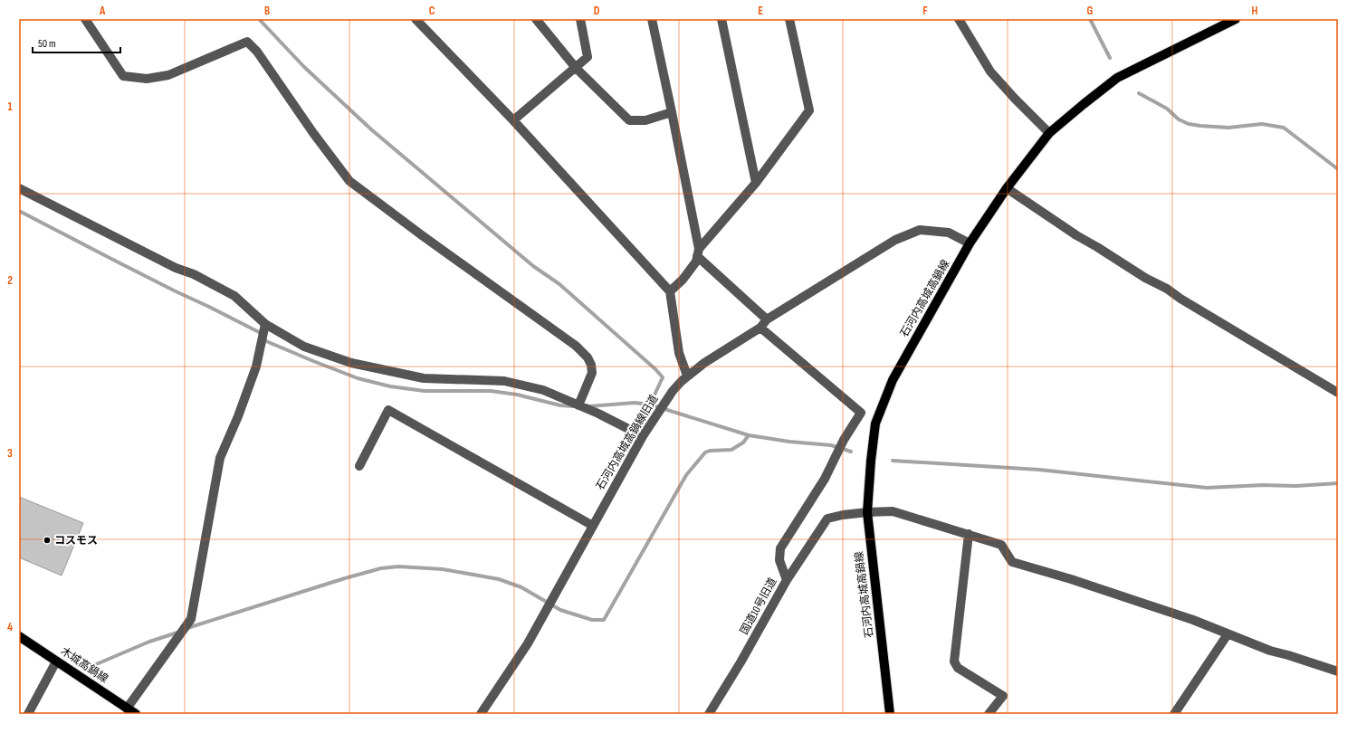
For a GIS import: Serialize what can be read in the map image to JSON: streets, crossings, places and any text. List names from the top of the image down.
{
  "streets": {
    "main road": ["石河内高城高鍋線", "木城高鍋線"],
    "street": ["石河内高城高鍋線旧道", "国道10号旧道"]
  },
  "crossings": [
    ["石河内高城高鍋線", "石河内高城高鍋線旧道"],
    ["石河内高城高鍋線旧道", "国道10号旧道"]
  ],
  "places": ["コスモス"],
  "scale_bar": "50 m",
  "grid": {
    "columns": [
      "A",
      "B",
      "C",
      "D",
      "E",
      "F",
      "G",
      "H"
    ],
    "rows": [
      "1",
      "2",
      "3",
      "4"
    ]
  }
}
